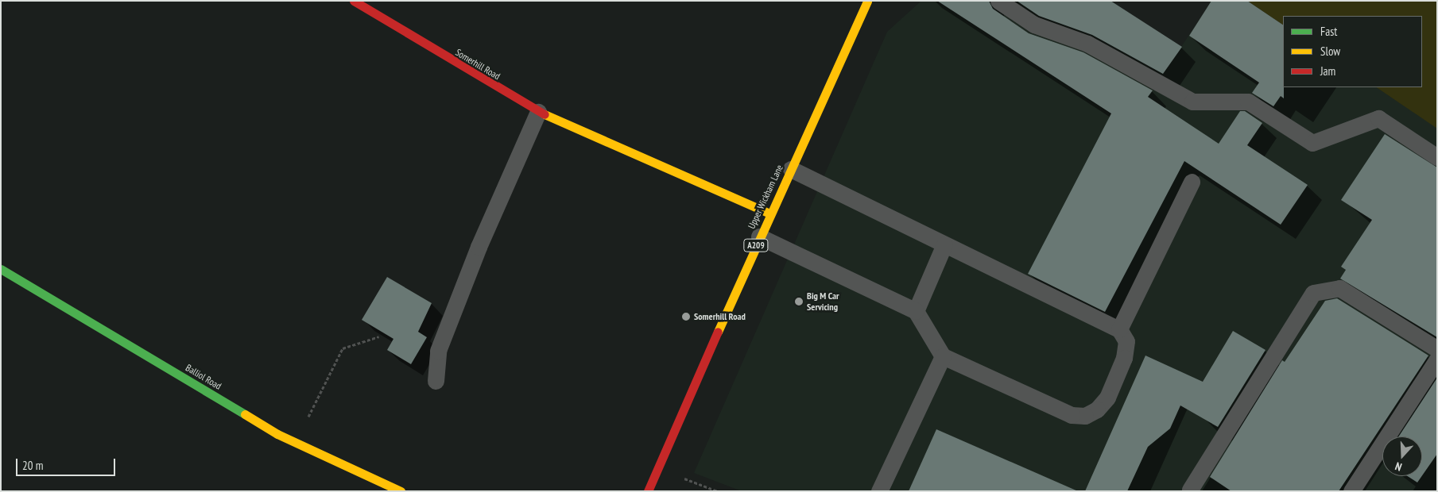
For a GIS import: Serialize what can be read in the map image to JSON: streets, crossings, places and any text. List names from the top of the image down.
{
  "streets": {
    "street": [
      "Somerhill Road",
      "Upper Wickham Lane",
      "A209",
      "Balliol Road"
    ]
  },
  "crossings": [
    ["Somerhill Road", "Upper Wickham Lane"]
  ],
  "places": ["Big M Car Servicing", "Somerhill Road"],
  "legend": ["Fast", "Slow", "Jam"],
  "scale_bar": "20 m",
  "north": "bottom"
}
